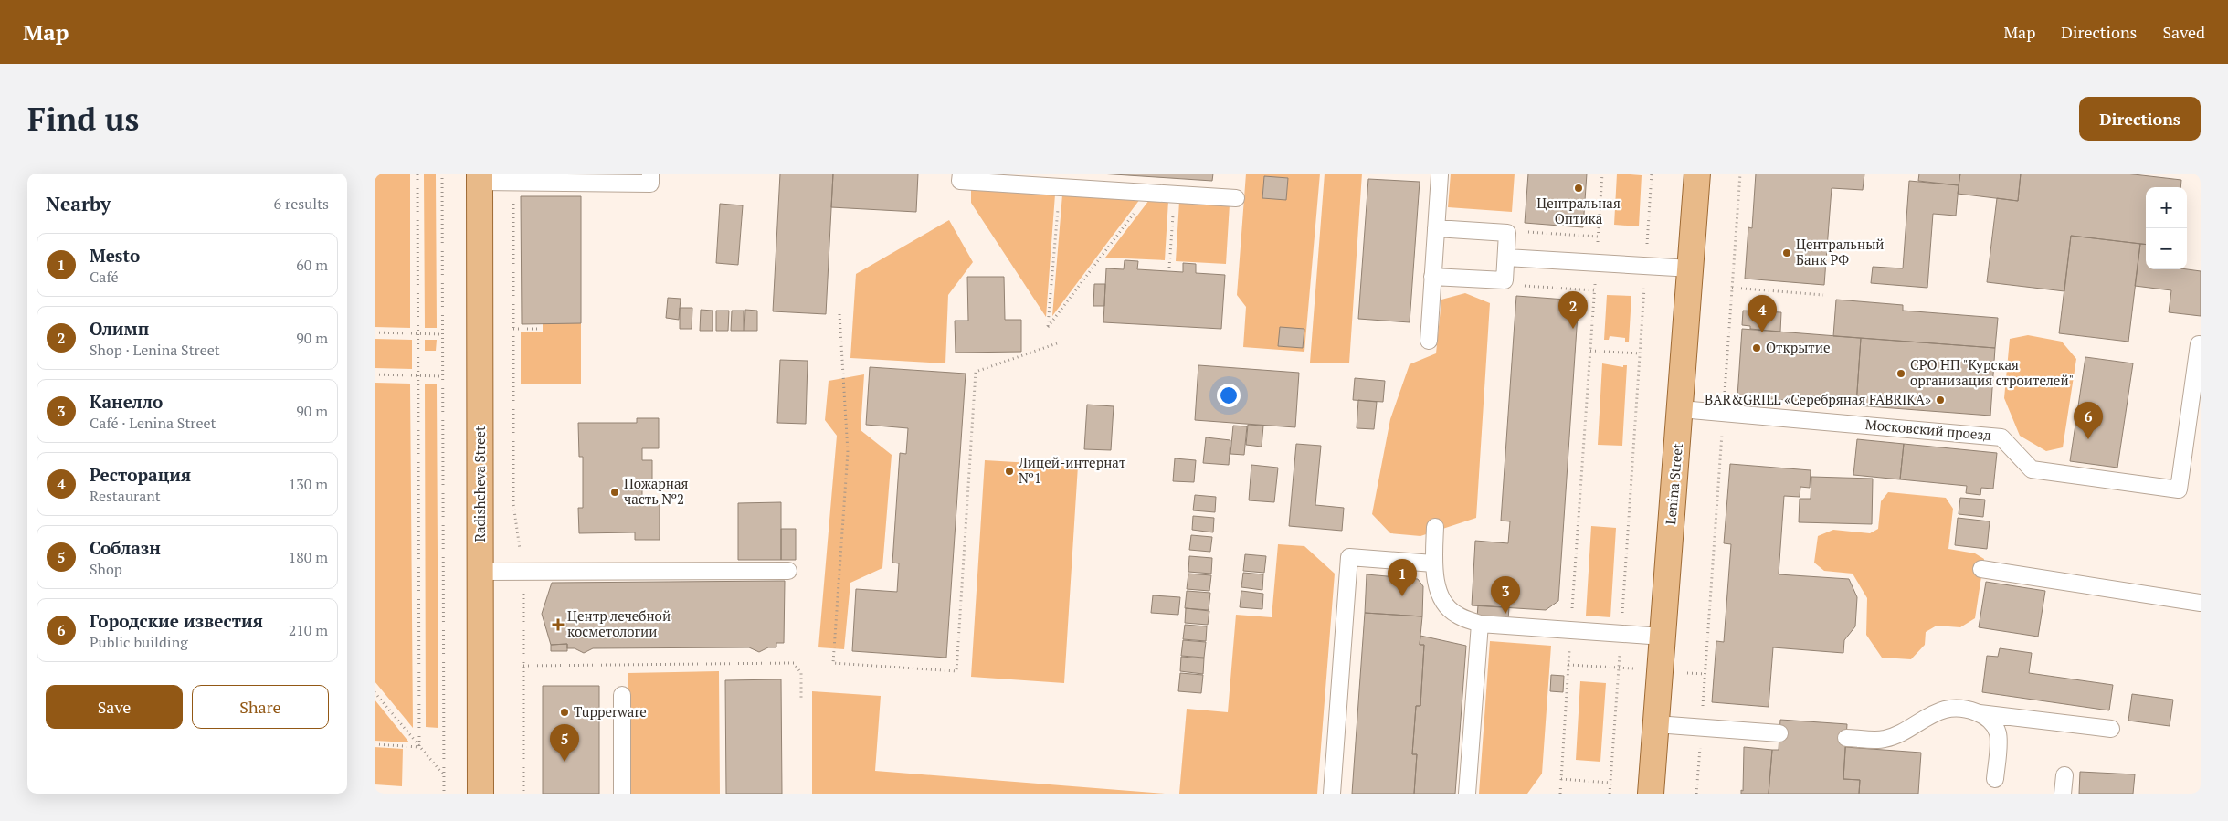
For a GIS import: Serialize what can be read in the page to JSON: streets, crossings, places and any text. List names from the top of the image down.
{
  "streets": {
    "main road": ["Radishcheva Street", "Lenina Street"],
    "lane": ["Московский проезд"]
  },
  "crossings": [
    ["Московский проезд", "Lenina Street"]
  ],
  "places": {
    "other": [
      "Центральная Оптика",
      "Центральный Банк РФ",
      "Открытие",
      "СРО НП \"Курская организация строителей\"",
      "BAR&GRILL «Серебряная FABRIKA»",
      "Лицей-интернат №1",
      "Пожарная часть №2",
      "Tupperware"
    ],
    "health": ["Центр лечебной косметологии"]
  },
  "page": {
    "header": "Map",
    "nav": ["Map", "Directions", "Saved"],
    "buttons": [
      "Directions",
      ["Save", "Share"]
    ],
    "title": "Find us",
    "heading": ["Nearby", "6 results"],
    "map_buttons": ["+", "−"],
    "list": [
      {
        "mark": "1",
        "name": "Mesto",
        "note": "Café",
        "value": "60 m"
      },
      {
        "mark": "2",
        "name": "Олимп",
        "note": "Shop · Lenina Street",
        "value": "90 m"
      },
      {
        "mark": "3",
        "name": "Канелло",
        "note": "Café · Lenina Street",
        "value": "90 m"
      },
      {
        "mark": "4",
        "name": "Ресторация",
        "note": "Restaurant",
        "value": "130 m"
      },
      {
        "mark": "5",
        "name": "Соблазн",
        "note": "Shop",
        "value": "180 m"
      },
      {
        "mark": "6",
        "name": "Городские известия",
        "note": "Public building",
        "value": "210 m"
      }
    ],
    "pins": [
      "2",
      "4",
      "6",
      "1",
      "3",
      "5"
    ]
  }
}
